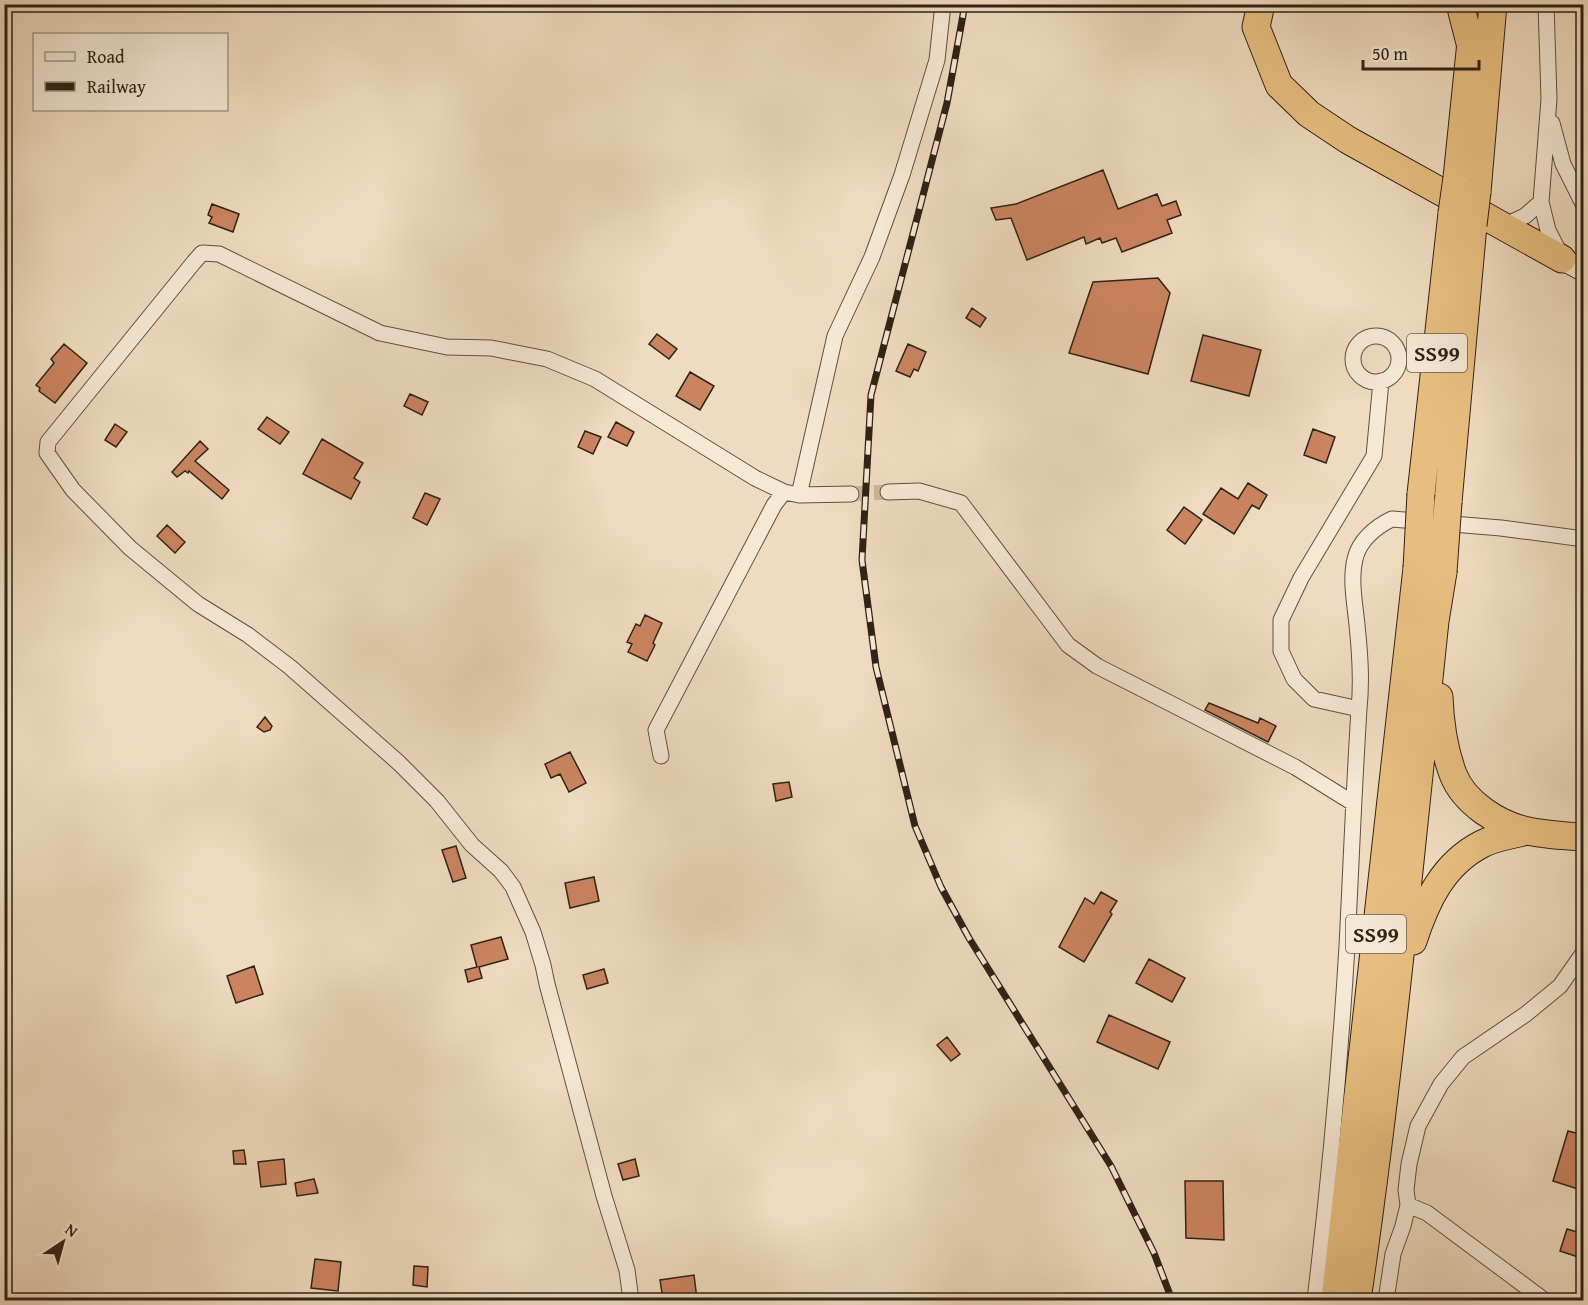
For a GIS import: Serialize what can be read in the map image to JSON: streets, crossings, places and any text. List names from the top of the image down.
{
  "streets": {
    "highway": ["SS99"]
  },
  "legend": ["Road", "Railway"],
  "scale_bar": "50 m",
  "north": "top right"
}
